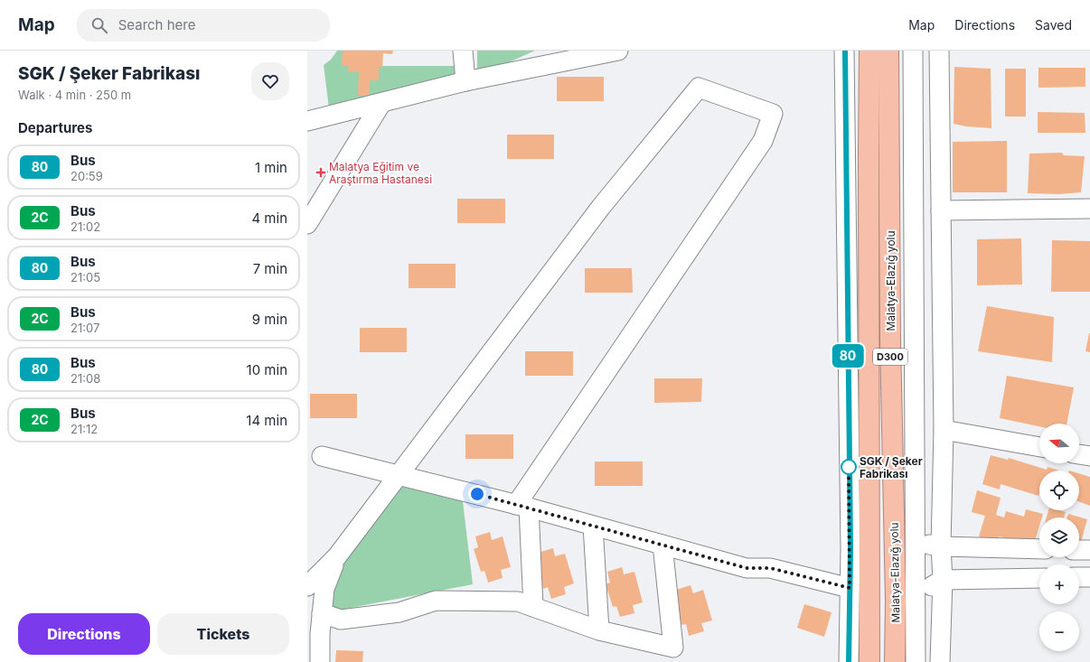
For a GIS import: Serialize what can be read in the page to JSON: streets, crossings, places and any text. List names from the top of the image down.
{
  "streets": {
    "highway": ["Malatya-Elazığ yolu", "D300"]
  },
  "places": {
    "health": ["Malatya Eğitim ve Araştırma Hastanesi"],
    "other": ["SGK / Şeker Fabrikası"]
  },
  "lines": ["bus line 80"],
  "north": "left",
  "page": {
    "header": "Map",
    "search": "Search here",
    "nav": ["Map", "Directions", "Saved"],
    "heading": [
      ["SGK / Şeker Fabrikası", "Walk · 4 min · 250 m"],
      "Departures"
    ],
    "on_map": "80",
    "list": [
      {
        "mark": "80",
        "name": "Bus",
        "note": "20:59",
        "value": "1 min"
      },
      {
        "mark": "2C",
        "name": "Bus",
        "note": "21:02",
        "value": "4 min"
      },
      {
        "mark": "80",
        "name": "Bus",
        "note": "21:05",
        "value": "7 min"
      },
      {
        "mark": "2C",
        "name": "Bus",
        "note": "21:07",
        "value": "9 min"
      },
      {
        "mark": "80",
        "name": "Bus",
        "note": "21:08",
        "value": "10 min"
      },
      {
        "mark": "2C",
        "name": "Bus",
        "note": "21:12",
        "value": "14 min"
      }
    ],
    "map_buttons": ["+", "−"],
    "buttons": ["Directions", "Tickets"]
  }
}
